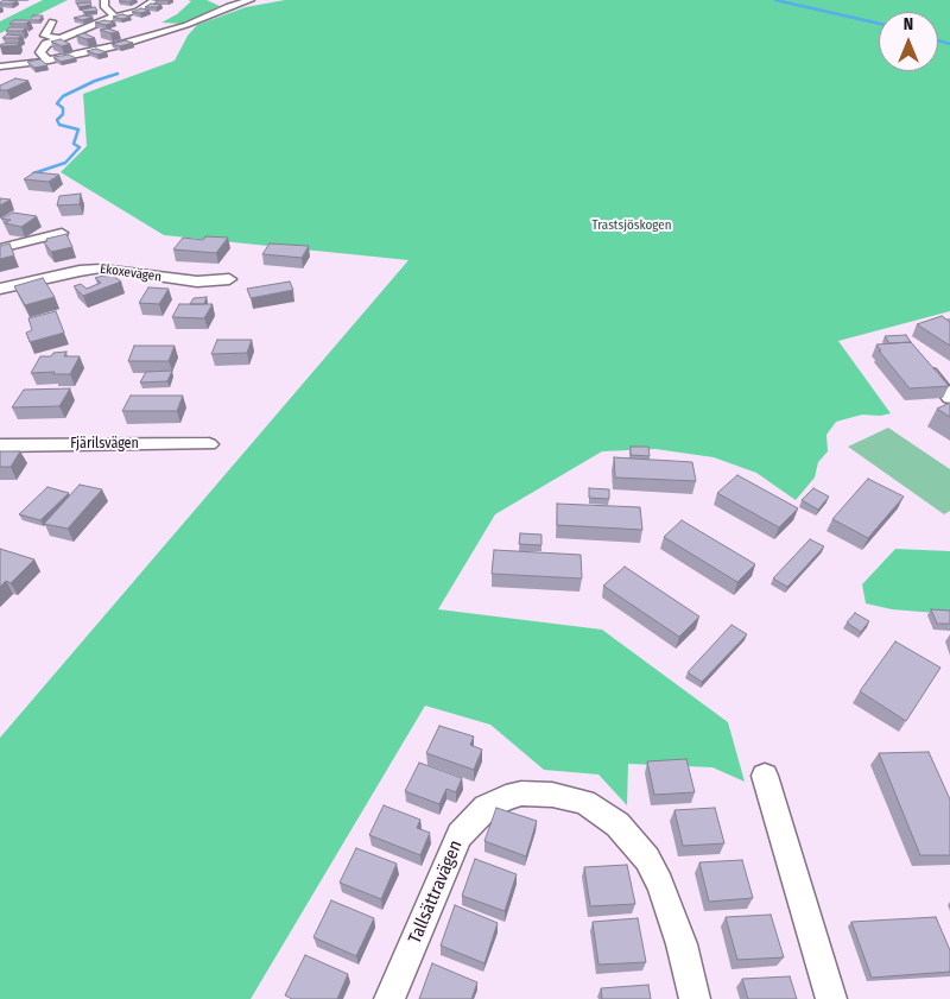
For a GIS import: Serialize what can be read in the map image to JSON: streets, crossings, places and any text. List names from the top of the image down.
{
  "streets": {
    "street": ["Ekoxevägen", "Fjärilsvägen", "Tallsättravägen"]
  },
  "parks": ["Trastsjöskogen"],
  "north": "top"
}
